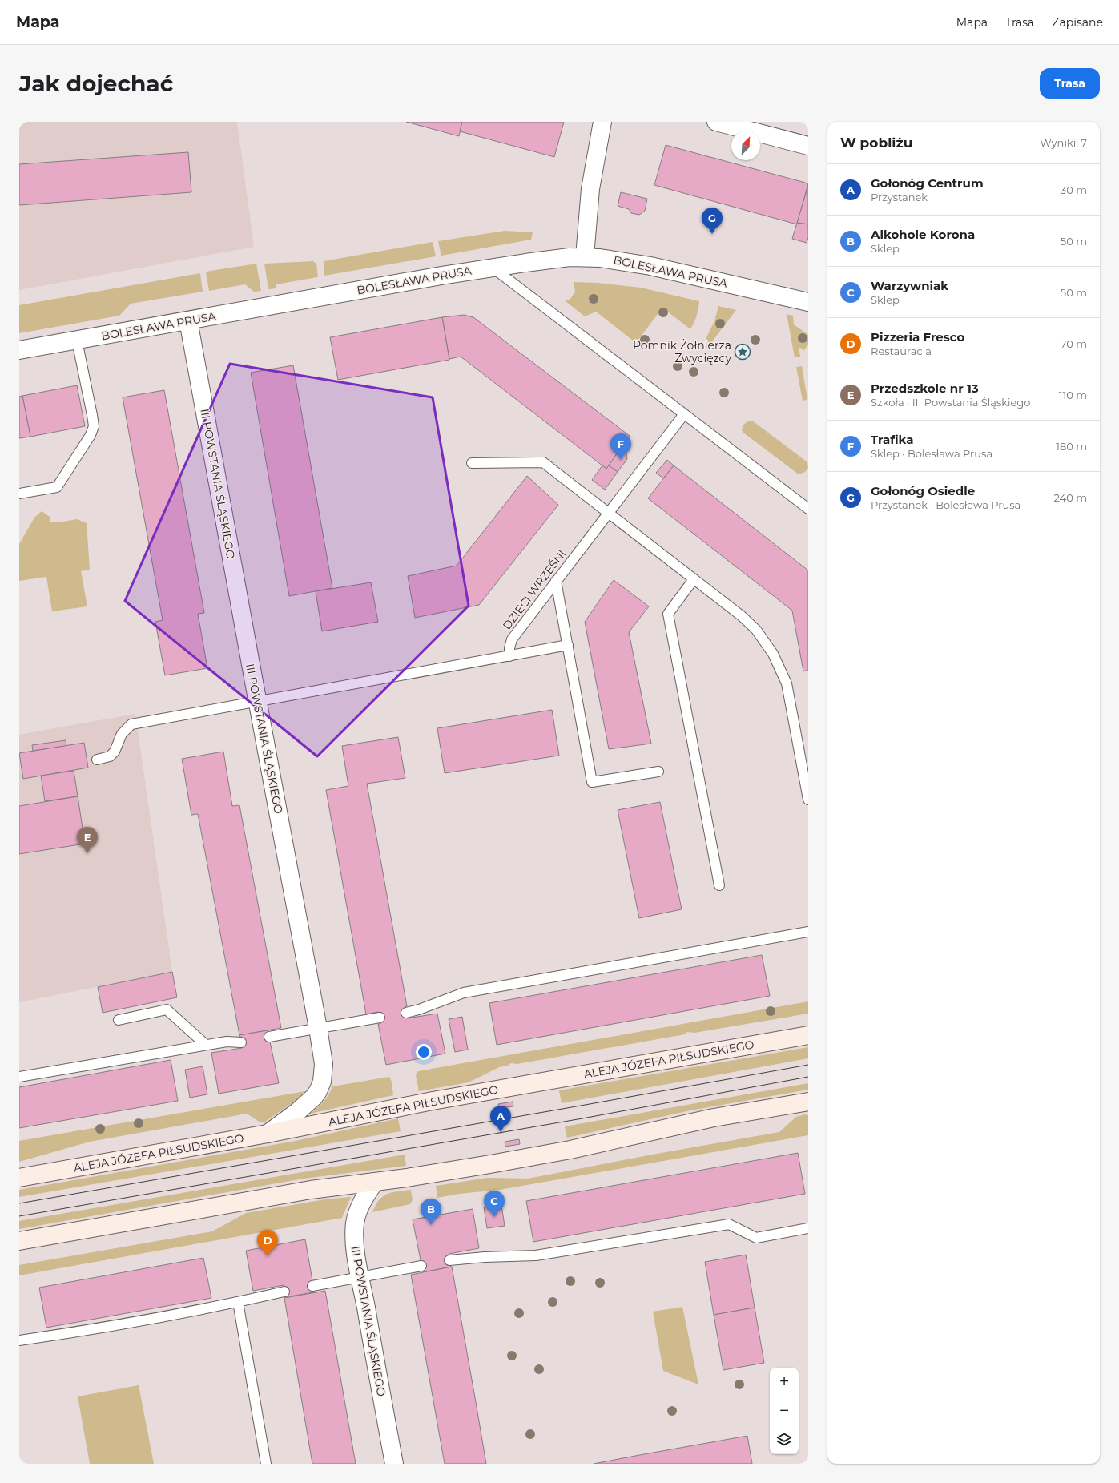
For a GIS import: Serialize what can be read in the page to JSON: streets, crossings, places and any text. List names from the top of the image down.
{
  "streets": {
    "street": ["BOLESŁAWA PRUSA", "III POWSTANIA ŚLĄSKIEGO", "ALEJA JÓZEFA PIŁSUDSKIEGO"],
    "lane": ["DZIECI WRZEŚNI"]
  },
  "crossings": [
    ["BOLESŁAWA PRUSA", "III POWSTANIA ŚLĄSKIEGO"],
    ["III POWSTANIA ŚLĄSKIEGO", "ALEJA JÓZEFA PIŁSUDSKIEGO"]
  ],
  "places": {
    "place": ["Pomnik Żołnierza Zwycięzcy"]
  },
  "north": "top right",
  "page": {
    "header": "Mapa",
    "nav": ["Mapa", "Trasa", "Zapisane"],
    "buttons": "Trasa",
    "title": "Jak dojechać",
    "heading": ["W pobliżu", "Wyniki: 7"],
    "list": [
      {
        "mark": "A",
        "name": "Gołonóg Centrum",
        "note": "Przystanek",
        "value": "30 m"
      },
      {
        "mark": "B",
        "name": "Alkohole Korona",
        "note": "Sklep",
        "value": "50 m"
      },
      {
        "mark": "C",
        "name": "Warzywniak",
        "note": "Sklep",
        "value": "50 m"
      },
      {
        "mark": "D",
        "name": "Pizzeria Fresco",
        "note": "Restauracja",
        "value": "70 m"
      },
      {
        "mark": "E",
        "name": "Przedszkole nr 13",
        "note": "Szkoła · III Powstania Śląskiego",
        "value": "110 m"
      },
      {
        "mark": "F",
        "name": "Trafika",
        "note": "Sklep · Bolesława Prusa",
        "value": "180 m"
      },
      {
        "mark": "G",
        "name": "Gołonóg Osiedle",
        "note": "Przystanek · Bolesława Prusa",
        "value": "240 m"
      }
    ],
    "pins": [
      "G",
      "F",
      "E",
      "A",
      "C",
      "B",
      "D"
    ],
    "map_buttons": ["+", "−"]
  }
}
